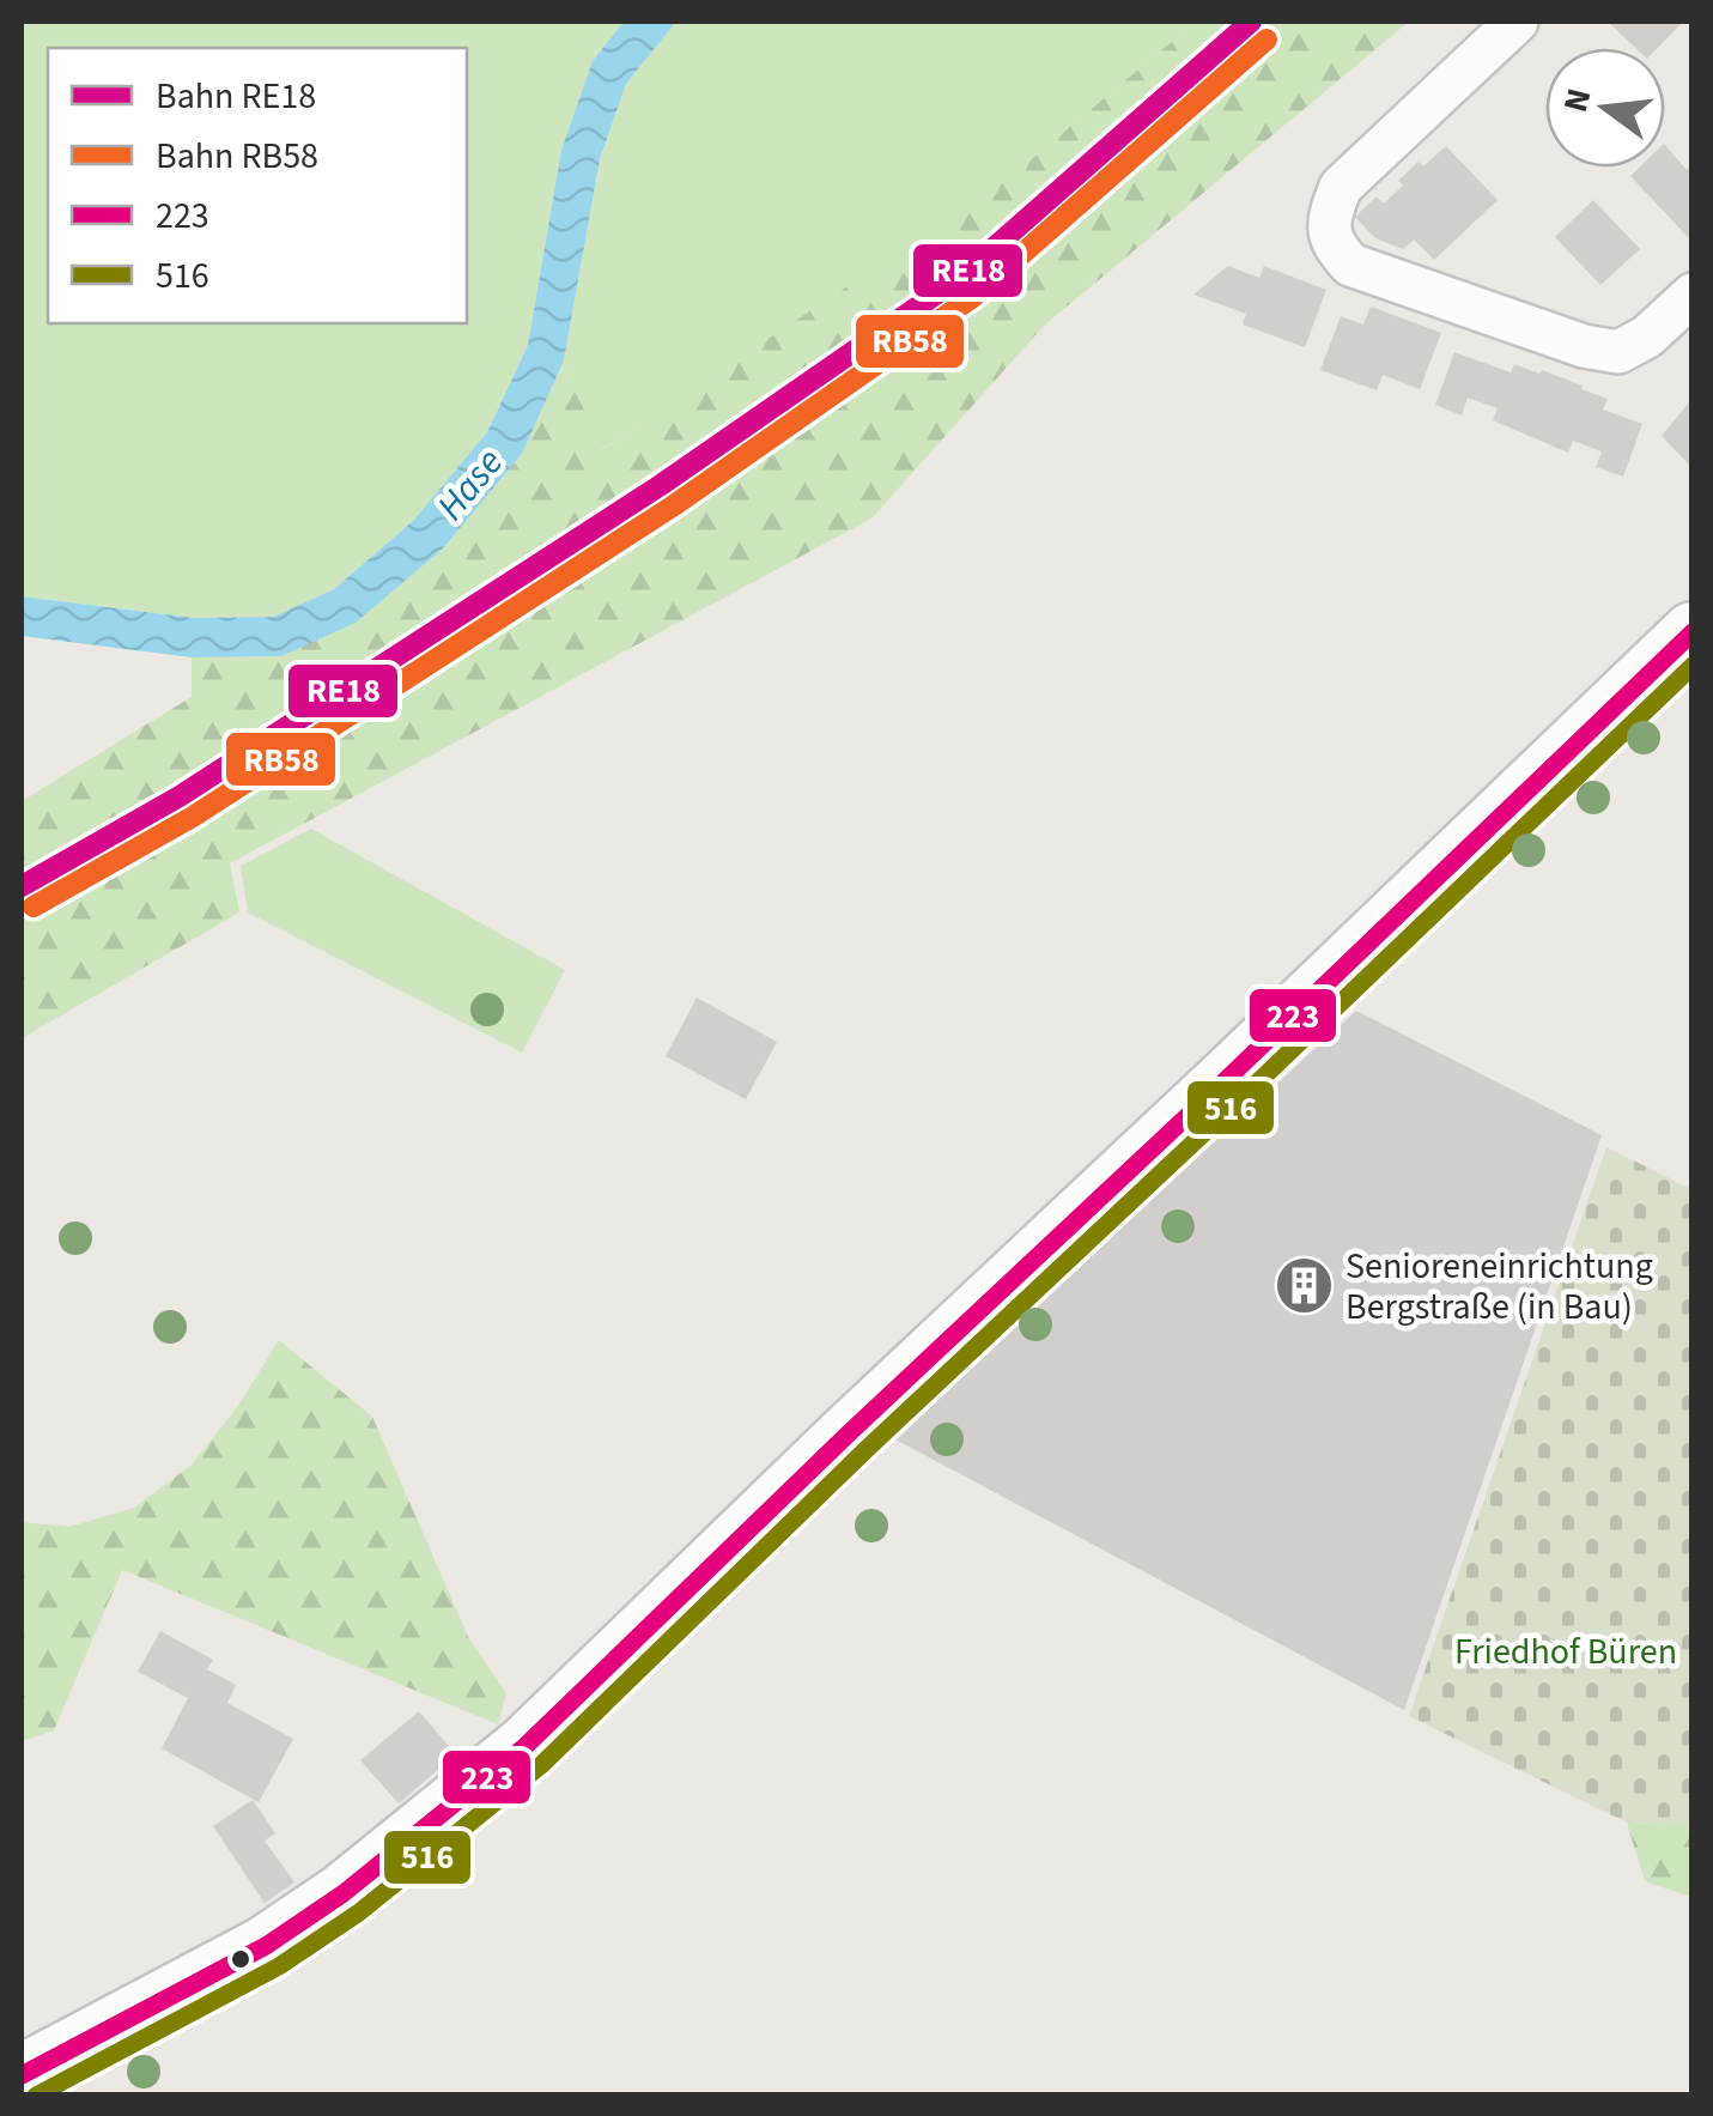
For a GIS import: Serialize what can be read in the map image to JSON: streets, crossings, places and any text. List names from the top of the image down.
{
  "water": ["Hase"],
  "parks": ["Friedhof Büren"],
  "places": {
    "building": ["Senioreneinrichtung Bergstraße (in Bau)"]
  },
  "lines": [
    "rail line RE18",
    "rail line RB58",
    "transit line 223",
    "transit line 516"
  ],
  "legend": [
    "Bahn RE18",
    "Bahn RB58",
    "223",
    "516"
  ],
  "north": "left"
}
